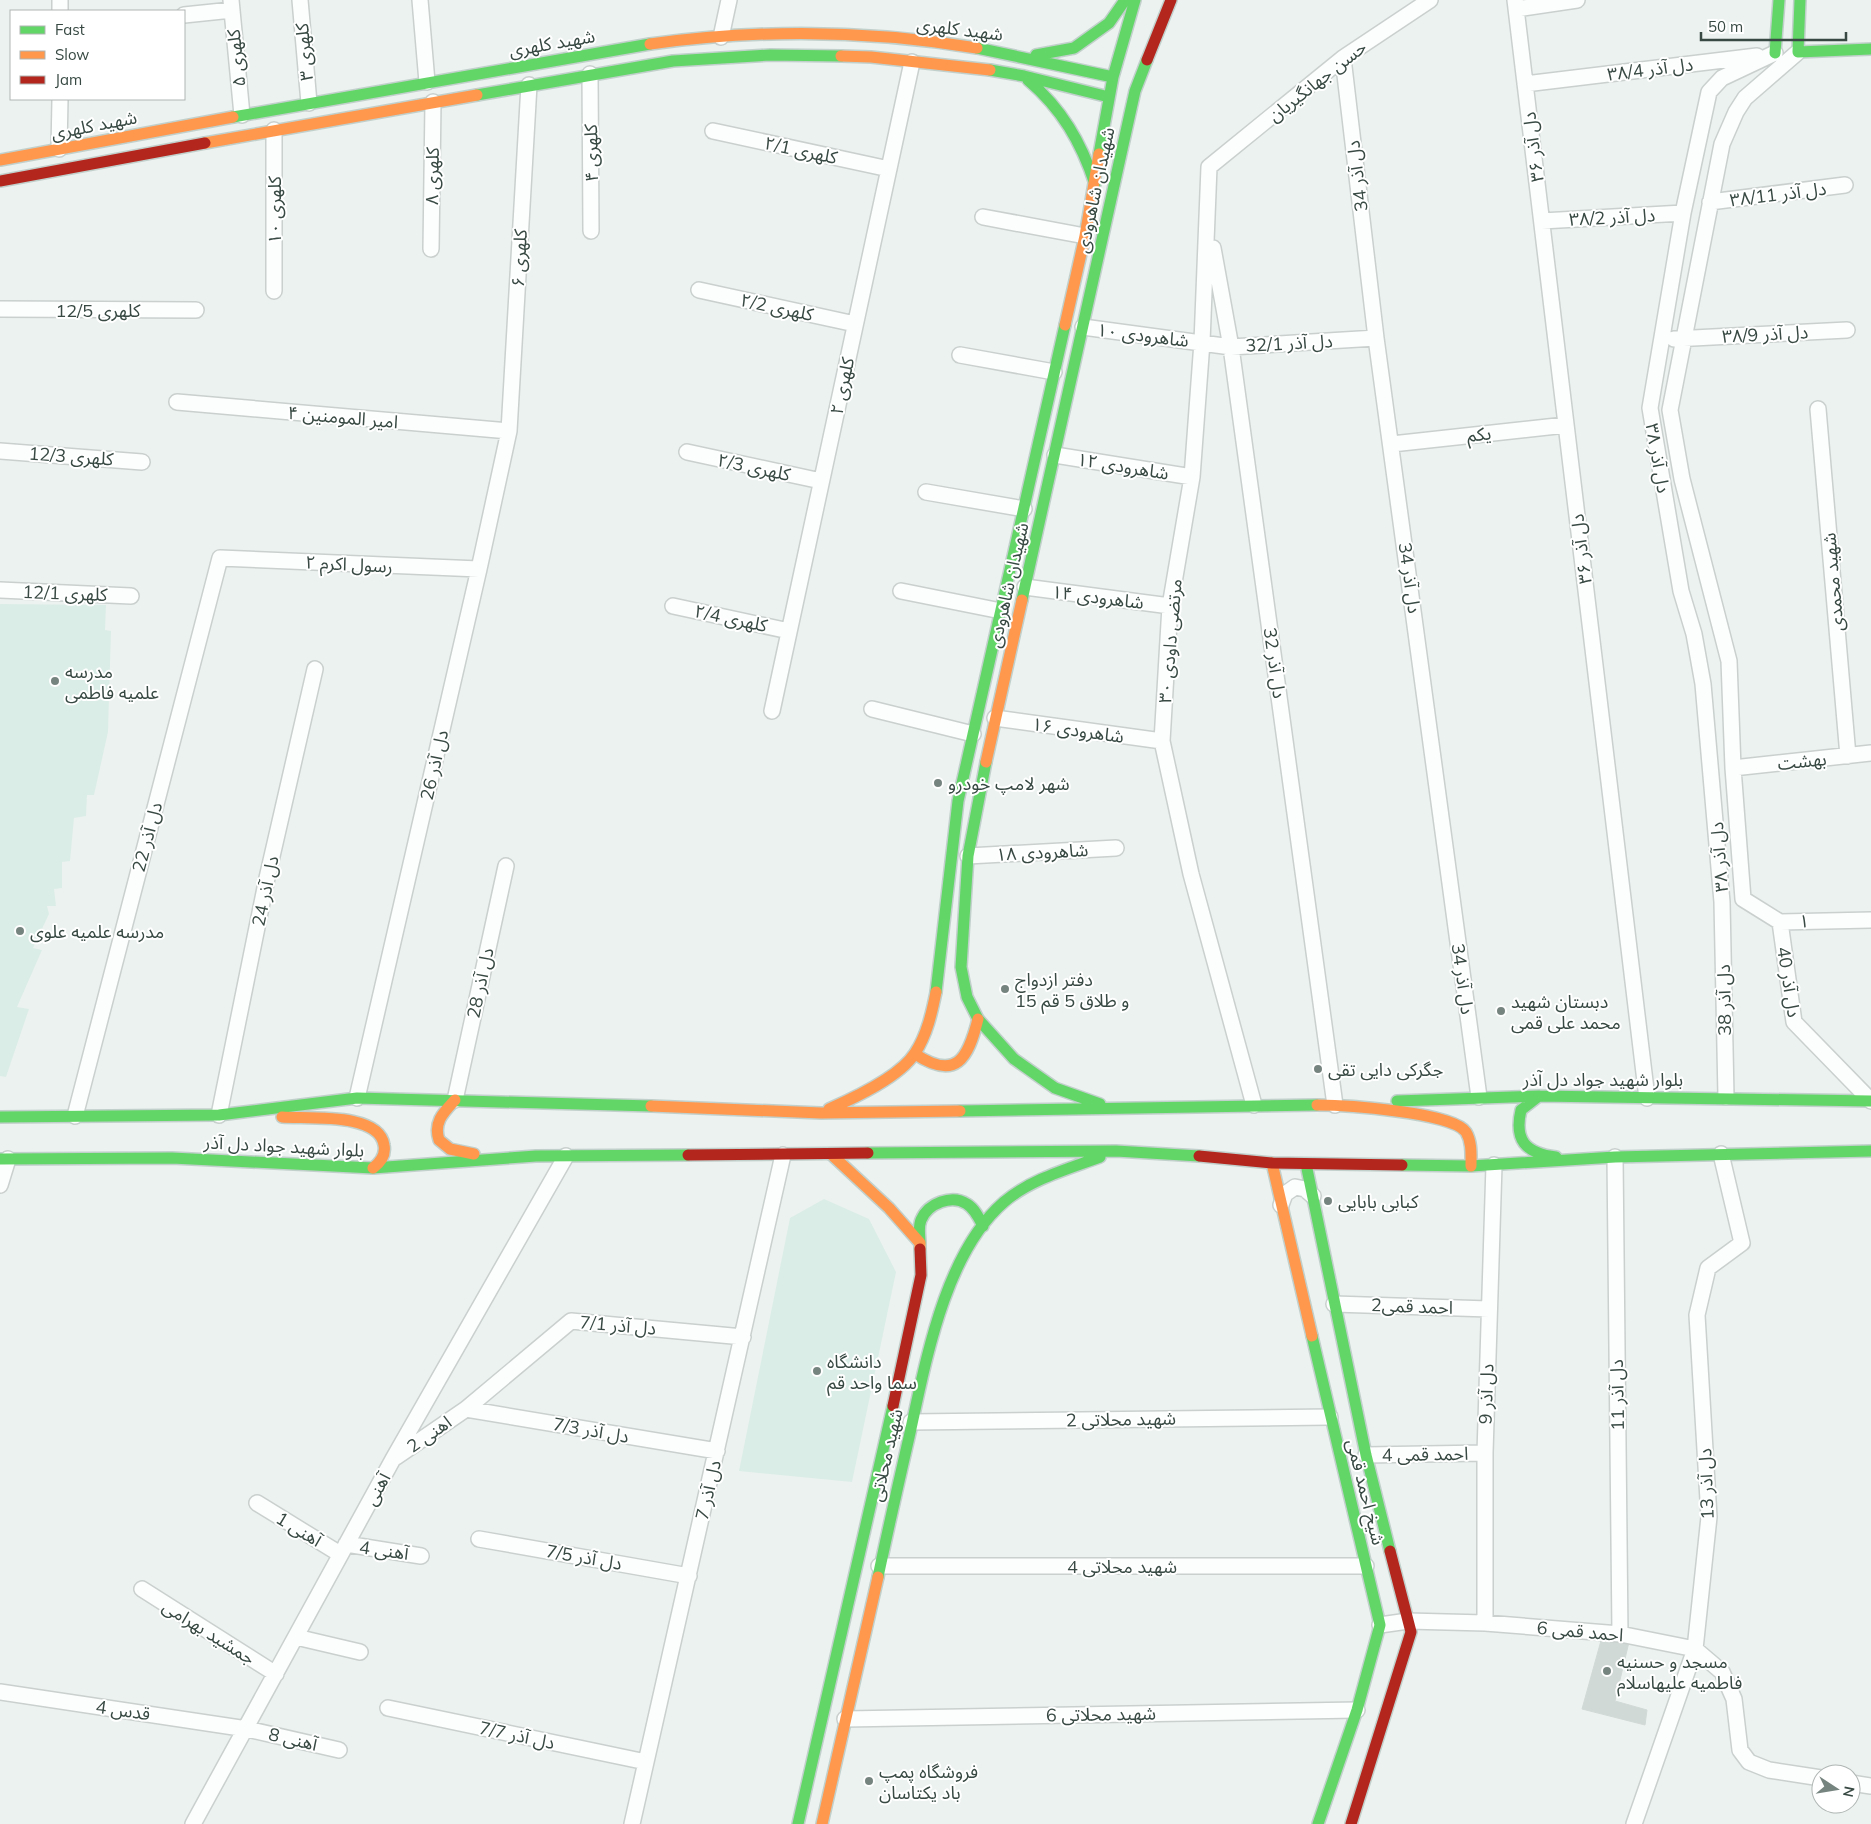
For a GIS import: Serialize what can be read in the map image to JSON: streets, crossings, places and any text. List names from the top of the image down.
{
  "streets": {
    "main road": [
      "شهید کلهری",
      "شهیدان شاهرودی",
      "بلوار شهید جواد دل آذر",
      "شهید محلاتی",
      "شیخ احمد قمی"
    ],
    "street": [
      "کلهری ۳",
      "کلهری ۵",
      "دل آذر ۳۸/4",
      "حسن جهانگیریان",
      "دل آذر ۳۶",
      "کلهری ۲/1",
      "کلهری ۴",
      "کلهری ۸",
      "دل آذر 34",
      "دل آذر ۳۸/11",
      "کلهری ۱۰",
      "دل آذر ۳۸/2",
      "کلهری ۶",
      "کلهری ۲/2",
      "کلهری 12/5",
      "دل آذر ۳۸/9",
      "شاهرودی ۱۰",
      "دل آذر 32/1",
      "کلهری ۲",
      "امیر المومنین ۴",
      "یکم",
      "کلهری 12/3",
      "دل آذر ۳۸",
      "شاهرودی ۱۲",
      "کلهری ۲/3",
      "رسول اکرم ۲",
      "شهید محمدی",
      "کلهری 12/1",
      "شاهرودی ۱۴",
      "کلهری ۲/4",
      "۳۰ مرتضی داودی",
      "دل آذر 32",
      "شاهرودی ۱۶",
      "بهشت",
      "دل آذر 26",
      "دل آذر 22",
      "شاهرودی ۱۸",
      "دل آذر 24",
      "۱",
      "دل آذر 40",
      "دل آذر 28",
      "دل آذر 38",
      "احمد قمی2",
      "دل آذر 7/1",
      "دل آذر 9",
      "دل آذر 11",
      "شهید محلاتی 2",
      "دل آذر 7/3",
      "اهنی 2",
      "احمد قمی 4",
      "دل آذر 13",
      "آهنی",
      "دل آذر 7",
      "آهنی 1",
      "آهنی 4",
      "دل آذر 7/5",
      "شهید محلاتی 4",
      "احمد قمی 6",
      "جمشید بهرامی",
      "قدس 4",
      "شهید محلاتی 6",
      "دل آذر 7/7",
      "آهنی 8"
    ]
  },
  "crossings": [
    ["شهید کلهری", "کلهری ۳"],
    ["شهید کلهری", "کلهری ۵"],
    ["شهید کلهری", "شهیدان شاهرودی"],
    ["دل آذر ۳۸/4", "دل آذر ۳۶"],
    ["دل آذر ۳۸/4", "دل آذر ۳۸"],
    ["حسن جهانگیریان", "دل آذر 34"],
    ["حسن جهانگیریان", "۳۰ مرتضی داودی"],
    ["دل آذر ۳۶", "دل آذر ۳۸/2"],
    ["دل آذر ۳۶", "یکم"],
    ["دل آذر ۳۶", "بلوار شهید جواد دل آذر"],
    ["کلهری ۲/1", "کلهری ۲"],
    ["دل آذر 34", "دل آذر 32/1"],
    ["دل آذر 34", "یکم"],
    ["دل آذر 34", "بلوار شهید جواد دل آذر"],
    ["شهیدان شاهرودی", "شاهرودی ۱۰"],
    ["شهیدان شاهرودی", "شاهرودی ۱۲"],
    ["شهیدان شاهرودی", "شاهرودی ۱۴"],
    ["شهیدان شاهرودی", "شاهرودی ۱۶"],
    ["شهیدان شاهرودی", "شاهرودی ۱۸"],
    ["شهیدان شاهرودی", "بلوار شهید جواد دل آذر"],
    ["دل آذر ۳۸/11", "دل آذر ۳۸"],
    ["دل آذر ۳۸/2", "دل آذر ۳۸"],
    ["کلهری ۶", "امیر المومنین ۴"],
    ["کلهری ۶", "دل آذر 26"],
    ["کلهری ۲/2", "کلهری ۲"],
    ["دل آذر ۳۸/9", "دل آذر ۳۸"],
    ["شاهرودی ۱۰", "دل آذر 32/1"],
    ["شاهرودی ۱۰", "۳۰ مرتضی داودی"],
    ["دل آذر 32/1", "۳۰ مرتضی داودی"],
    ["دل آذر 32/1", "دل آذر 32"],
    ["کلهری ۲", "کلهری ۲/3"],
    ["کلهری ۲", "کلهری ۲/4"],
    ["امیر المومنین ۴", "دل آذر 26"],
    ["دل آذر ۳۸", "بهشت"],
    ["دل آذر ۳۸", "۱"],
    ["دل آذر ۳۸", "دل آذر 38"],
    ["شاهرودی ۱۲", "۳۰ مرتضی داودی"],
    ["رسول اکرم ۲", "دل آذر 26"],
    ["رسول اکرم ۲", "دل آذر 22"],
    ["شهید محمدی", "بهشت"],
    ["شاهرودی ۱۴", "۳۰ مرتضی داودی"],
    ["۳۰ مرتضی داودی", "دل آذر 32"],
    ["۳۰ مرتضی داودی", "شاهرودی ۱۶"],
    ["۳۰ مرتضی داودی", "بلوار شهید جواد دل آذر"],
    ["دل آذر 32", "بلوار شهید جواد دل آذر"],
    ["دل آذر 26", "بلوار شهید جواد دل آذر"],
    ["دل آذر 22", "بلوار شهید جواد دل آذر"],
    ["دل آذر 24", "بلوار شهید جواد دل آذر"],
    ["۱", "دل آذر 40"],
    ["دل آذر 40", "بلوار شهید جواد دل آذر"],
    ["دل آذر 28", "بلوار شهید جواد دل آذر"],
    ["دل آذر 38", "بلوار شهید جواد دل آذر"],
    ["بلوار شهید جواد دل آذر", "شهید محلاتی"],
    ["بلوار شهید جواد دل آذر", "آهنی"],
    ["بلوار شهید جواد دل آذر", "دل آذر 7"],
    ["بلوار شهید جواد دل آذر", "شیخ احمد قمی"],
    ["احمد قمی2", "دل آذر 9"],
    ["احمد قمی2", "شیخ احمد قمی"],
    ["دل آذر 7/1", "دل آذر 7/3"],
    ["دل آذر 7/1", "اهنی 2"],
    ["دل آذر 7/1", "دل آذر 7"],
    ["دل آذر 9", "احمد قمی 4"],
    ["دل آذر 9", "احمد قمی 6"],
    ["دل آذر 11", "احمد قمی 6"],
    ["شهید محلاتی 2", "شهید محلاتی"],
    ["شهید محلاتی 2", "شیخ احمد قمی"],
    ["دل آذر 7/3", "اهنی 2"],
    ["دل آذر 7/3", "دل آذر 7"],
    ["اهنی 2", "آهنی"],
    ["احمد قمی 4", "شیخ احمد قمی"],
    ["شهید محلاتی", "شهید محلاتی 4"],
    ["شهید محلاتی", "شهید محلاتی 6"],
    ["دل آذر 13", "احمد قمی 6"],
    ["آهنی", "آهنی 1"],
    ["آهنی", "آهنی 4"],
    ["آهنی", "جمشید بهرامی"],
    ["آهنی", "قدس 4"],
    ["آهنی", "آهنی 8"],
    ["دل آذر 7", "دل آذر 7/5"],
    ["دل آذر 7", "دل آذر 7/7"],
    ["شیخ احمد قمی", "شهید محلاتی 4"],
    ["شیخ احمد قمی", "احمد قمی 6"],
    ["شیخ احمد قمی", "شهید محلاتی 6"],
    ["آهنی 1", "آهنی 4"],
    ["قدس 4", "آهنی 8"]
  ],
  "places": [
    "مدرسه علمیه فاطمی",
    "شهر لامپ خودرو",
    "مدرسه علمیه علوی",
    "دفتر ازدواج 15 و طلاق 5 قم",
    "دبستان شهید محمد علی قمی",
    "جگرکی دایی تقی",
    "کبابی بابایی",
    "دانشگاه سما واحد قم",
    "مسجد و حسنیه فاطمیه علیهاسلام",
    "فروشگاه پمپ باد یکتاسان"
  ],
  "legend": ["Fast", "Slow", "Jam"],
  "scale_bar": "50 m",
  "north": "right"
}
